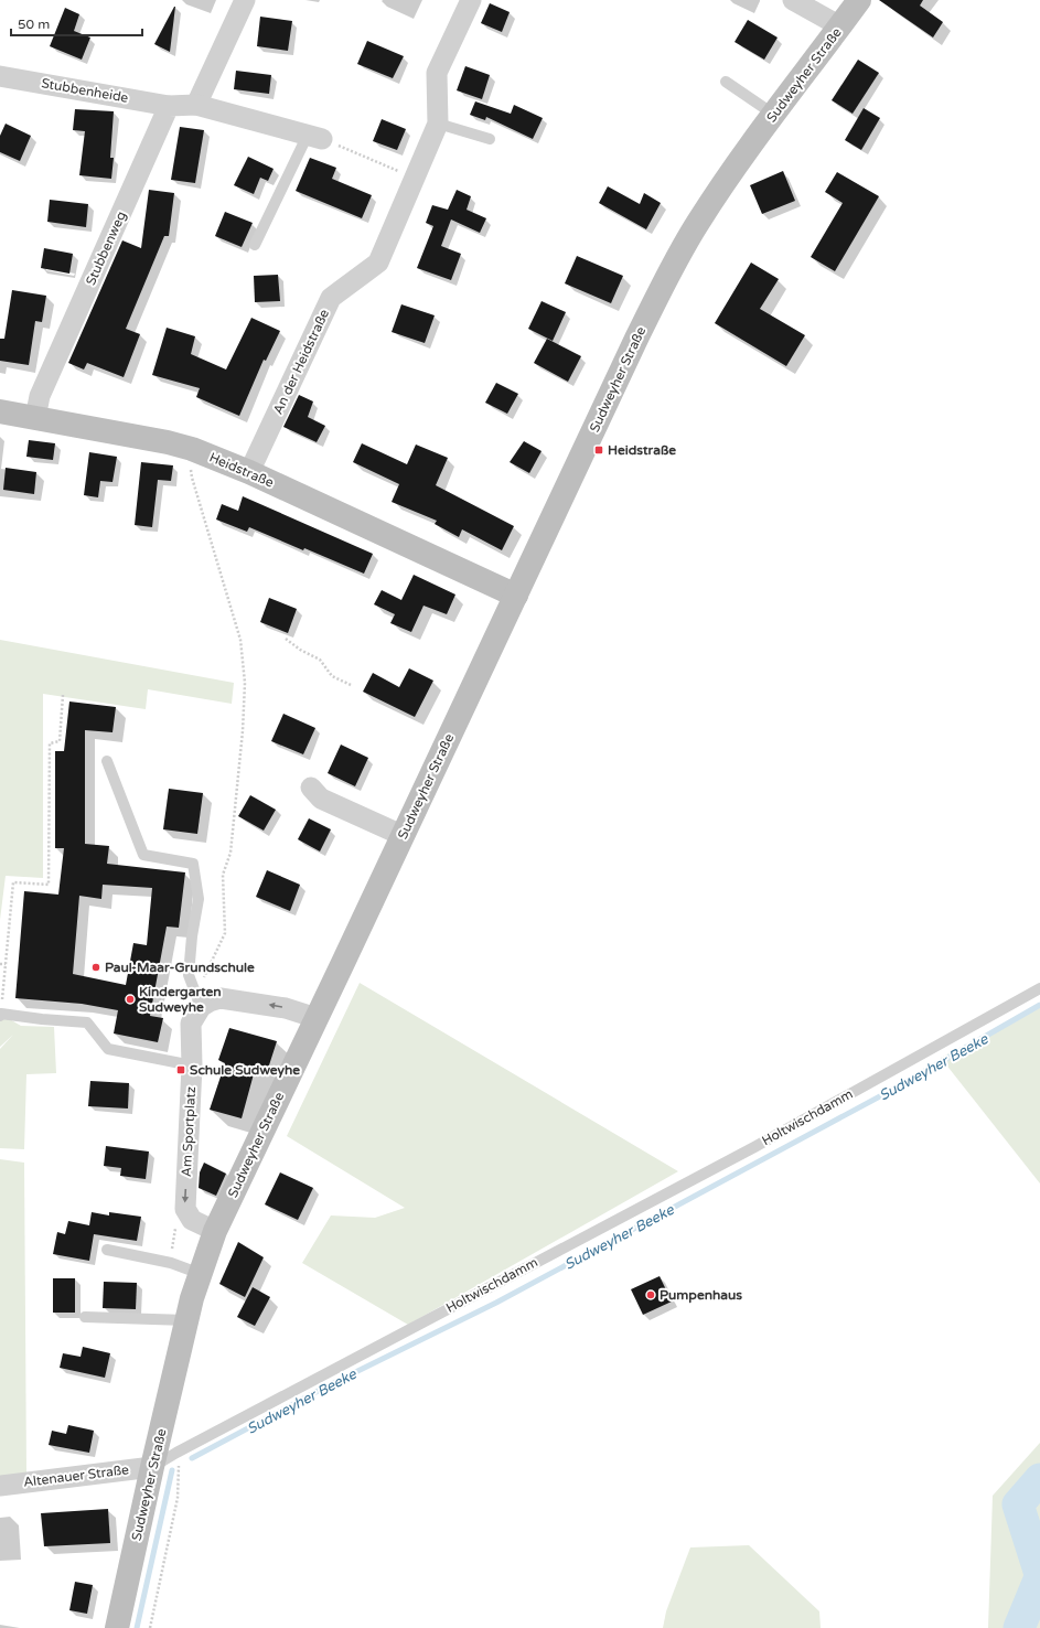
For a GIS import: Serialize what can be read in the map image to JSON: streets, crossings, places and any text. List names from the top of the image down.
{
  "streets": {
    "main road": ["Sudweyher Straße", "Heidstraße"],
    "street": [
      "Stubbenheide",
      "Stubbenweg",
      "An der Heidstraße",
      "Am Sportplatz",
      "Altenauer Straße"
    ],
    "lane": ["Holtwischdamm"]
  },
  "crossings": [
    ["Sudweyher Straße", "Heidstraße"],
    ["Sudweyher Straße", "Holtwischdamm"],
    ["Sudweyher Straße", "Altenauer Straße"],
    ["Stubbenheide", "Stubbenweg"],
    ["Stubbenweg", "Heidstraße"],
    ["An der Heidstraße", "Heidstraße"],
    ["Holtwischdamm", "Altenauer Straße"]
  ],
  "one_way": ["Am Sportplatz"],
  "water": ["Sudweyher Beeke"],
  "places": {
    "transit": ["Heidstraße", "Schule Sudweyhe"],
    "other": ["Paul-Maar-Grundschule", "Kindergarten Sudweyhe", "Pumpenhaus"]
  },
  "scale_bar": "50 m"
}
